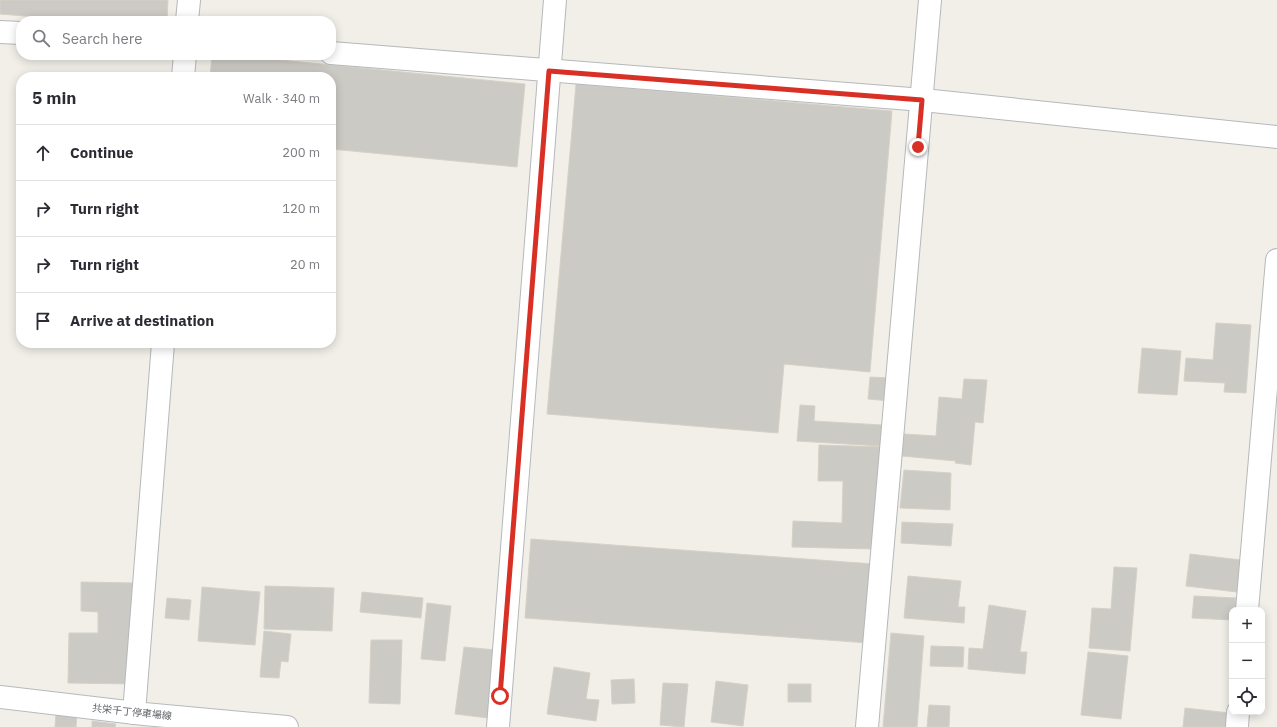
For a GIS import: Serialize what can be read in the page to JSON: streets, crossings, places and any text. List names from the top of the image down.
{
  "streets": {
    "street": ["共栄千丁停車場線"]
  },
  "page": {
    "search": "Search here",
    "heading": ["5 min", "Walk · 340 m"],
    "list": [
      ["Continue", "200 m"],
      ["Turn right", "120 m"],
      ["Turn right", "20 m"],
      "Arrive at destination"
    ],
    "map_buttons": ["+", "−"]
  }
}
